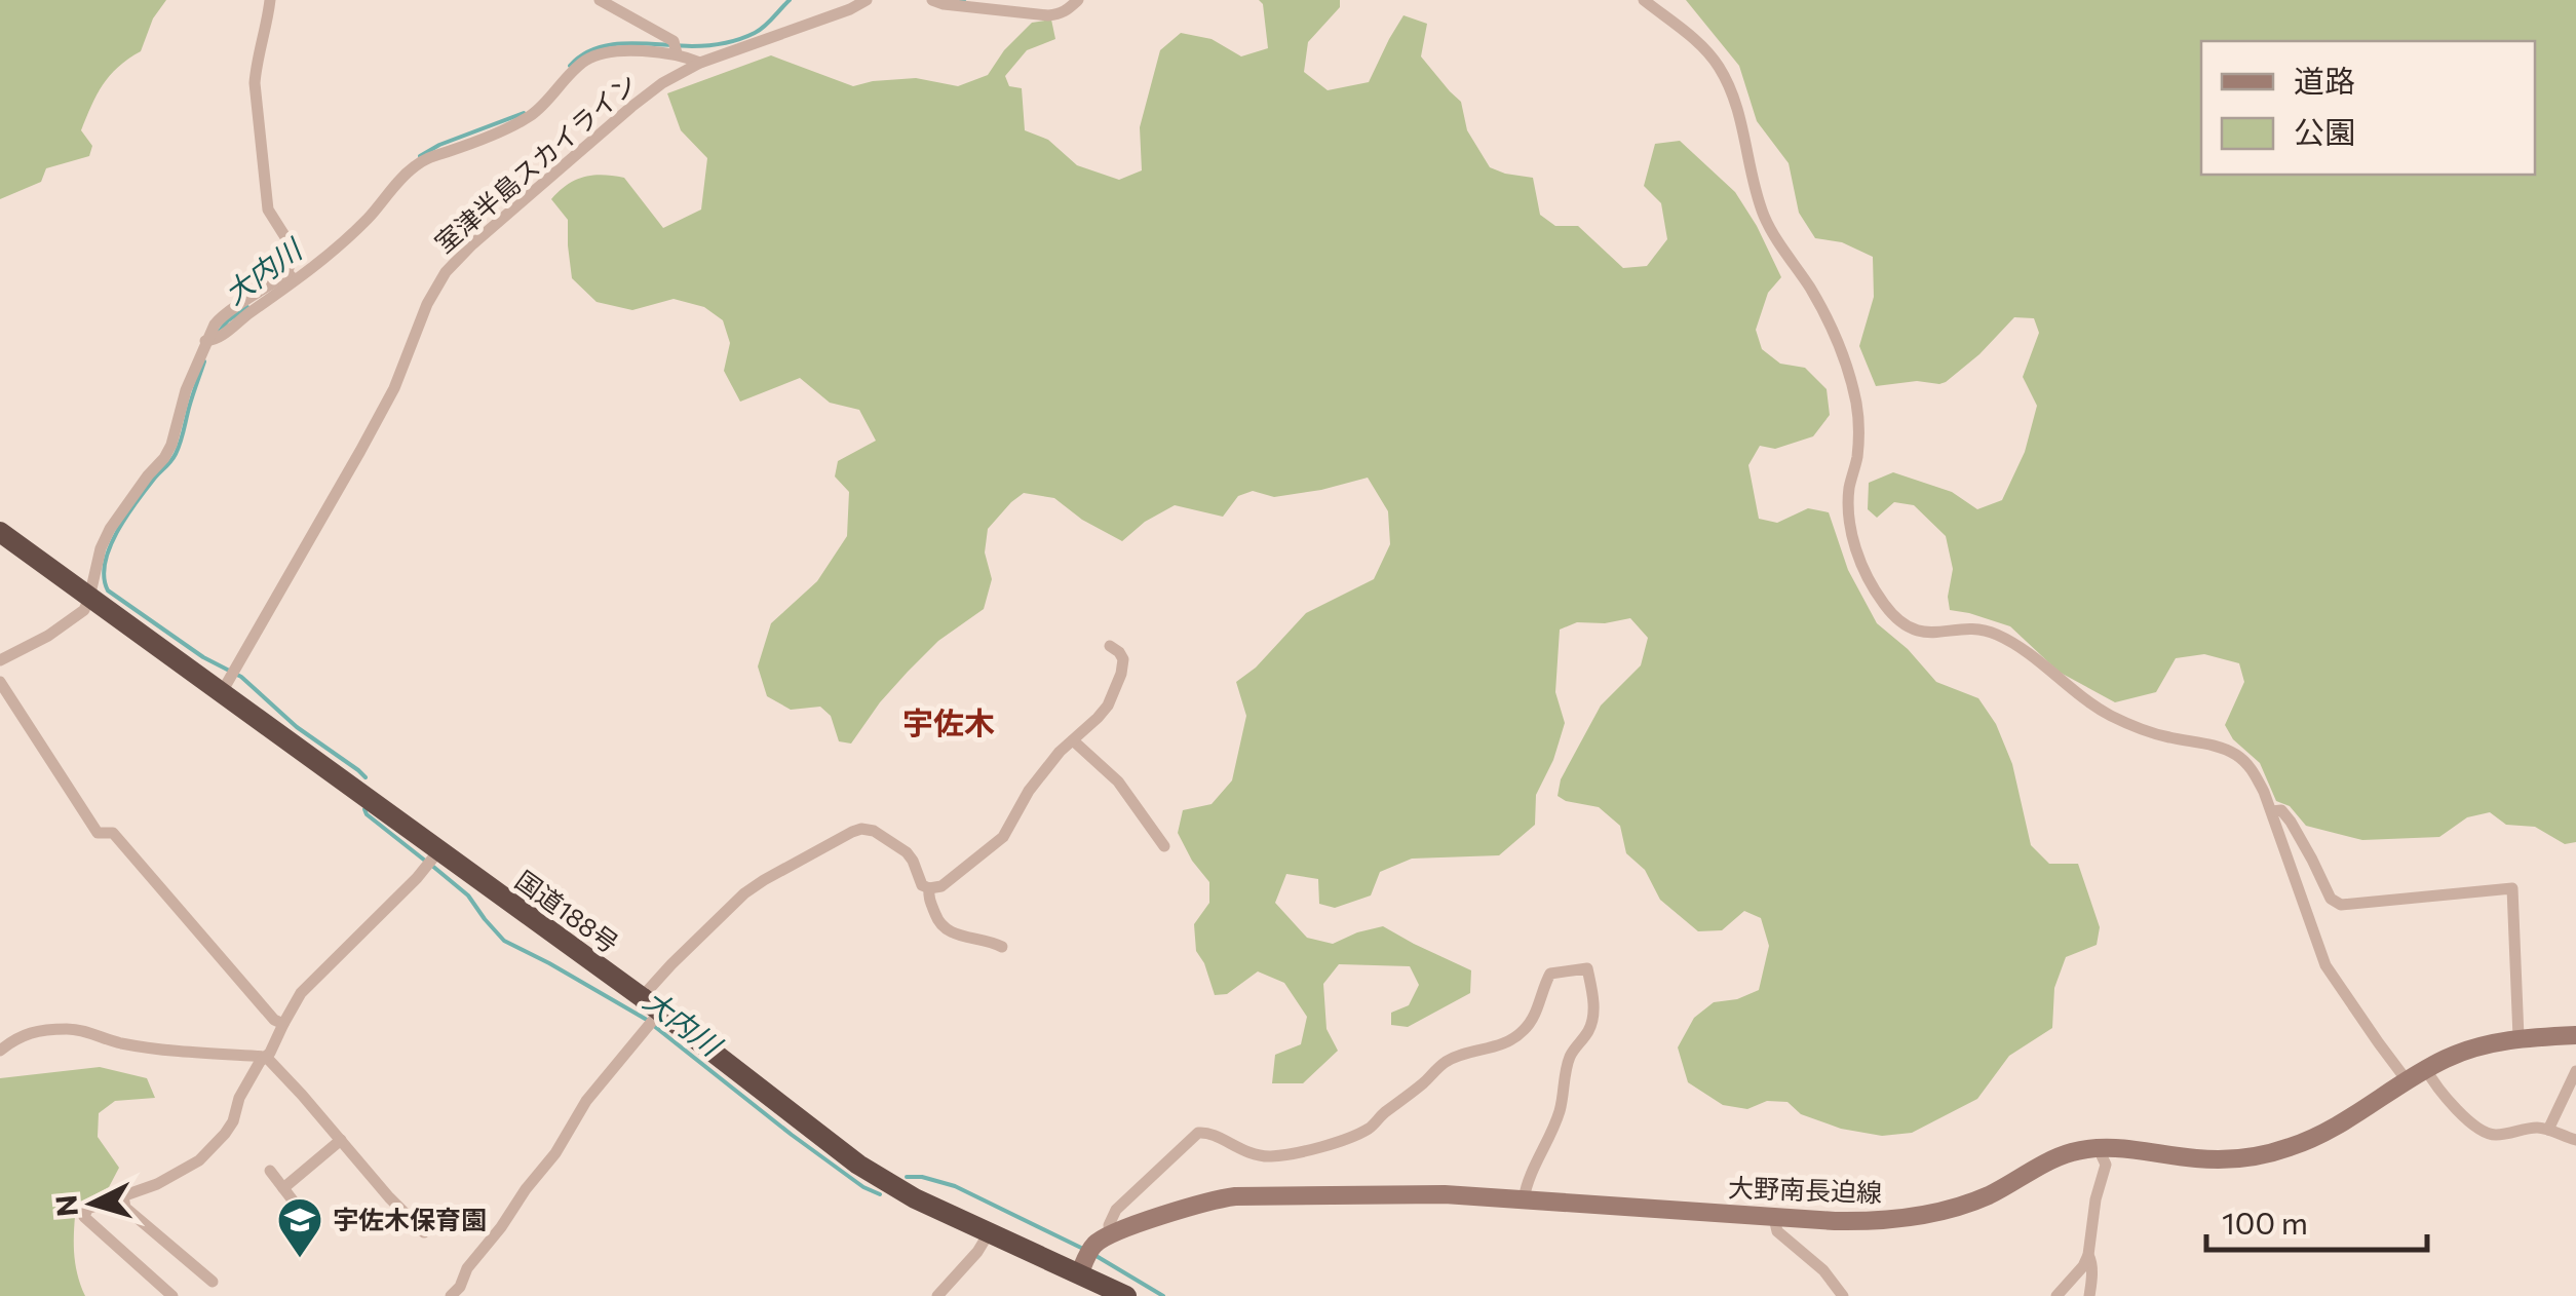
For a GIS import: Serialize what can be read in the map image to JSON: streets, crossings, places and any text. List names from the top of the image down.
{
  "streets": {
    "highway": ["国道188号"],
    "main road": ["大野南長迫線"],
    "street": ["室津半島スカイライン"]
  },
  "crossings": [
    ["室津半島スカイライン", "国道188号"],
    ["国道188号", "大野南長迫線"]
  ],
  "districts": ["宇佐木"],
  "water": ["大内川"],
  "places": {
    "school or university": ["宇佐木保育園"]
  },
  "legend": ["道路", "公園"],
  "scale_bar": "100 m",
  "north": "left"
}
